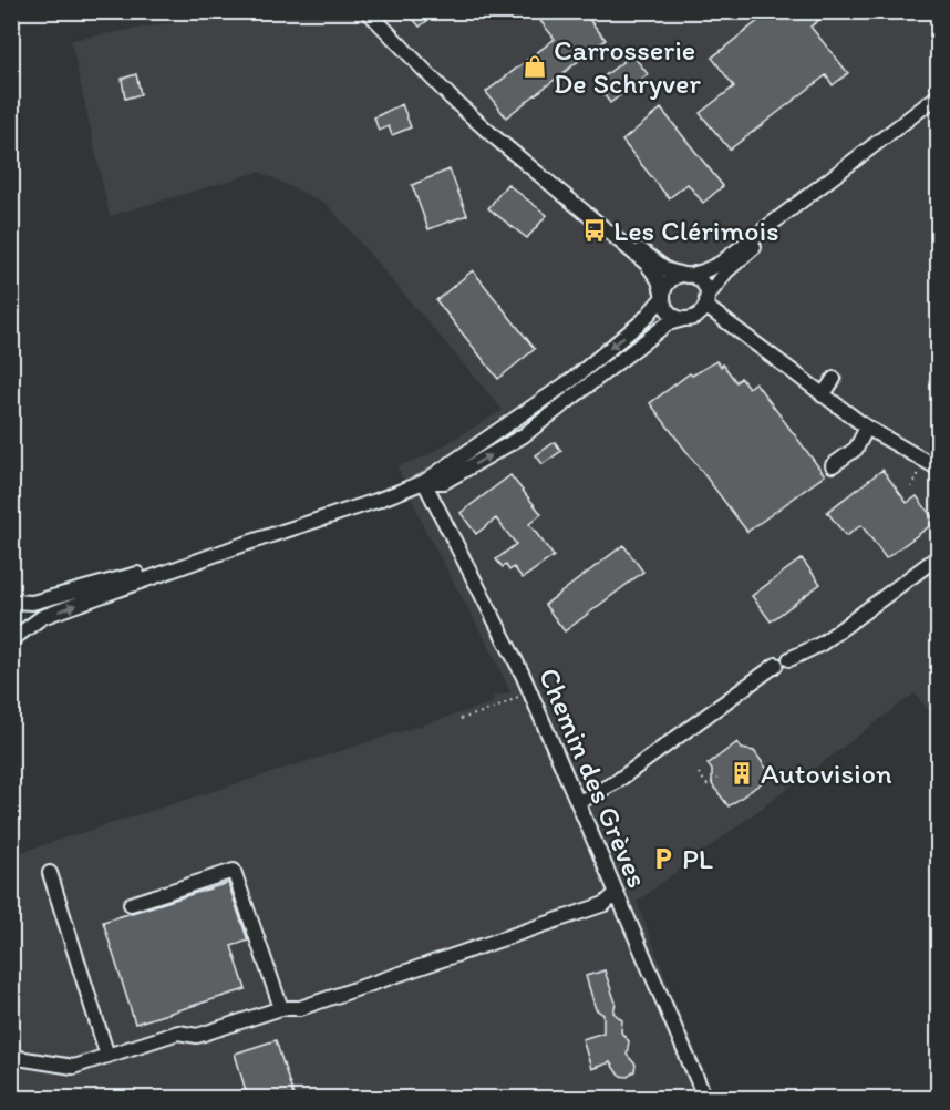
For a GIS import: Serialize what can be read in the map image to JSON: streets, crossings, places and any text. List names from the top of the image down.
{
  "streets": {
    "street": ["Chemin des Grèves"]
  },
  "places": {
    "shop": ["Carrosserie De Schryver"],
    "bus stop": ["Les Clérimois"],
    "building": ["Autovision"],
    "parking": ["PL"]
  }
}
